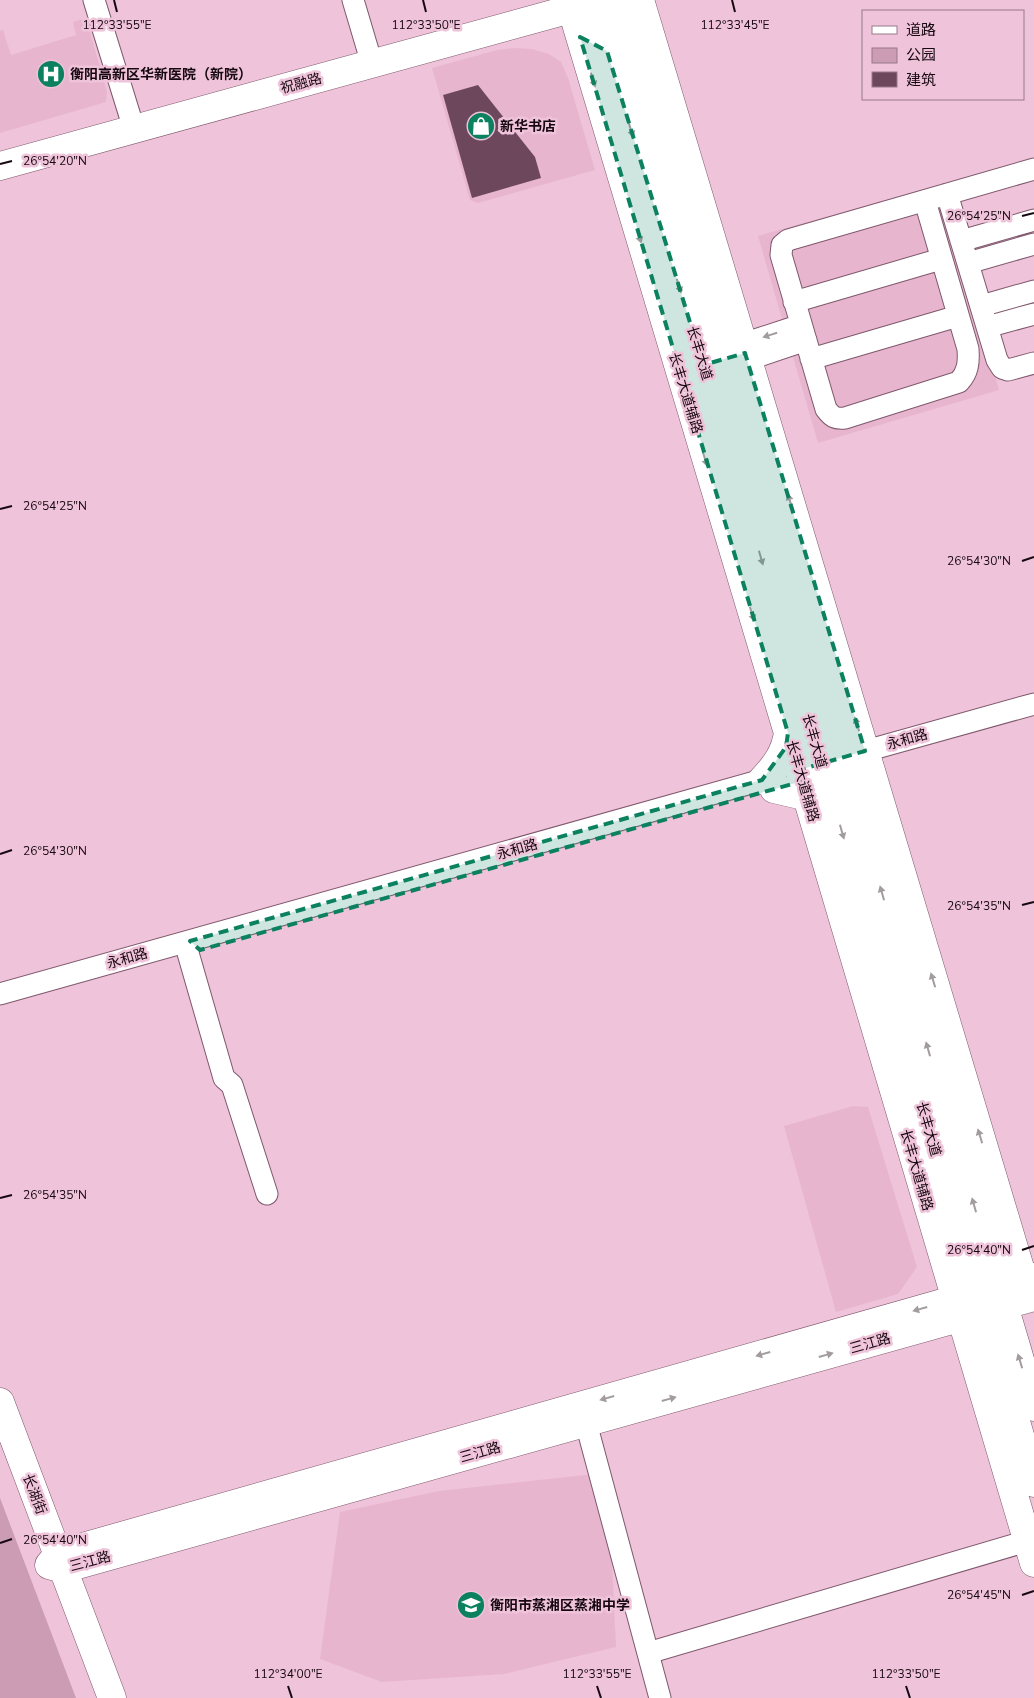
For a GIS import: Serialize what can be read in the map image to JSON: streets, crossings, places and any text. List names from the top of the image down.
{
  "streets": {
    "main road": [
      "祝融路",
      "长丰大道",
      "长丰大道辅路",
      "三江路",
      "长湖街"
    ],
    "street": ["永和路"]
  },
  "crossings": [
    ["祝融路", "长丰大道"],
    ["祝融路", "长丰大道辅路"],
    ["长丰大道", "长丰大道辅路"],
    ["长丰大道", "永和路"],
    ["长丰大道", "三江路"],
    ["长丰大道辅路", "永和路"],
    ["长丰大道辅路", "三江路"],
    ["三江路", "长湖街"]
  ],
  "places": {
    "hospital": ["衡阳高新区华新医院（新院）"],
    "shop": ["新华书店"],
    "school or university": ["衡阳市蒸湘区蒸湘中学"]
  },
  "legend": ["道路", "公园", "建筑"],
  "coordinates": [
    "112°33'55\"E",
    "112°33'50\"E",
    "112°33'45\"E",
    "26°54'20\"N",
    "26°54'25\"N",
    "26°54'30\"N",
    "26°54'35\"N",
    "26°54'40\"N",
    "26°54'45\"N",
    "112°34'00\"E"
  ]
}
